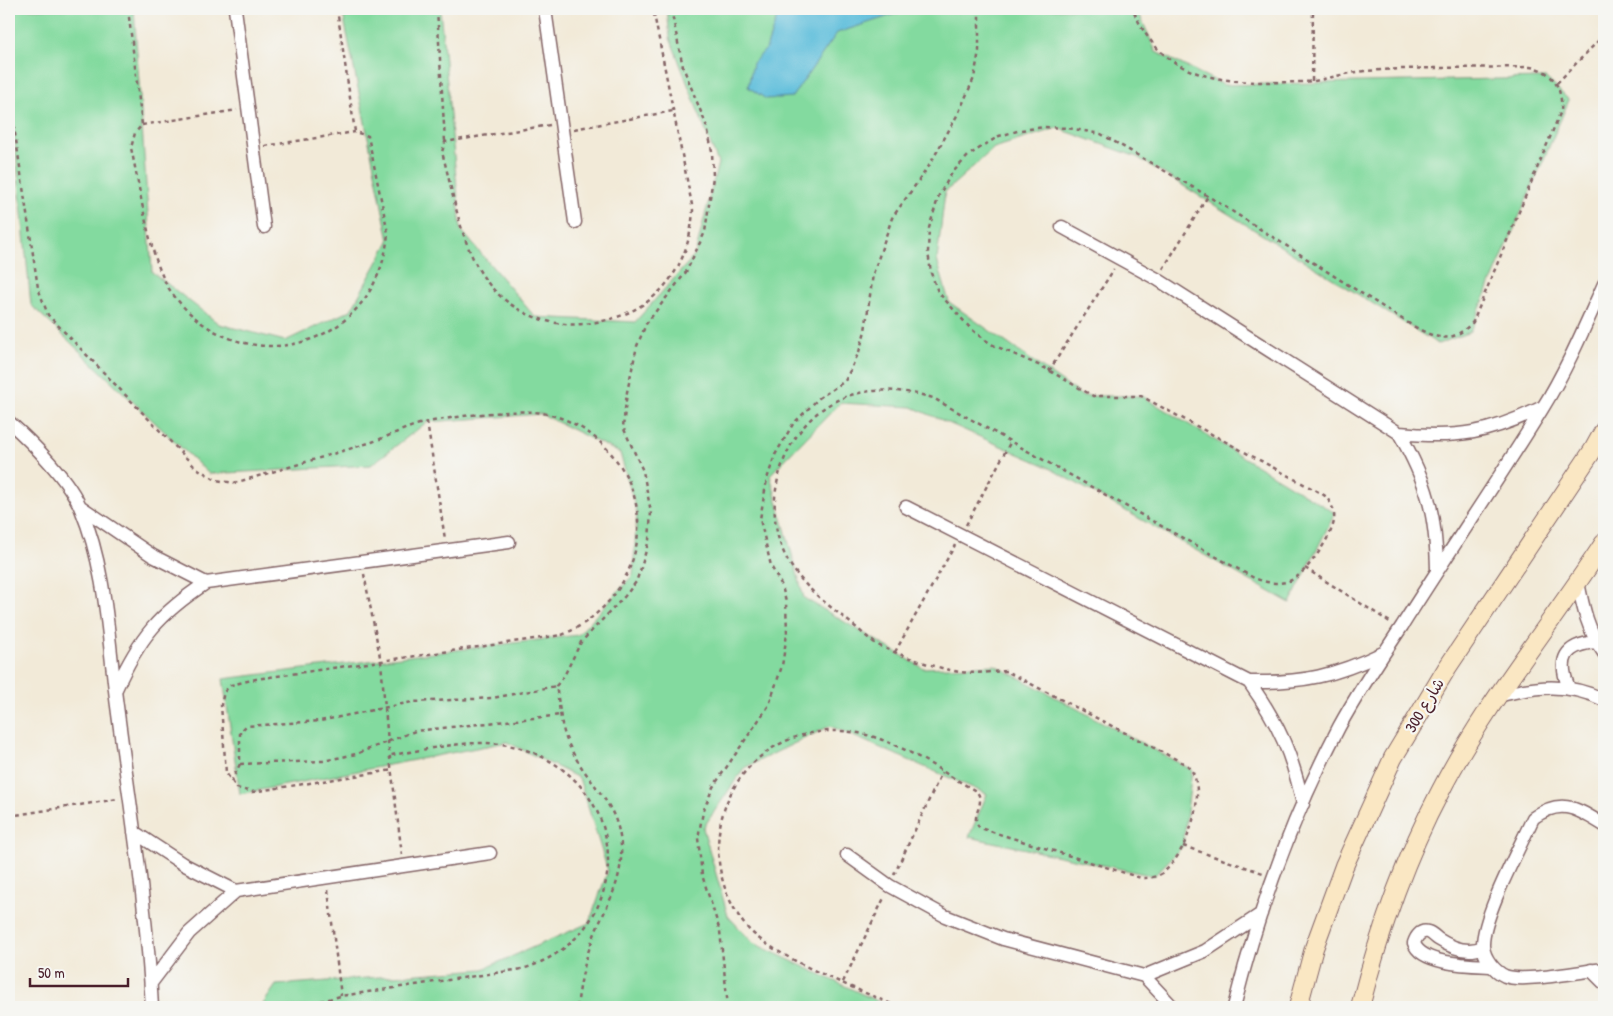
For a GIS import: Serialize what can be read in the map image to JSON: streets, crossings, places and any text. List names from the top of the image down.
{
  "streets": {
    "street": ["شارع 300"]
  },
  "scale_bar": "50 m"
}
